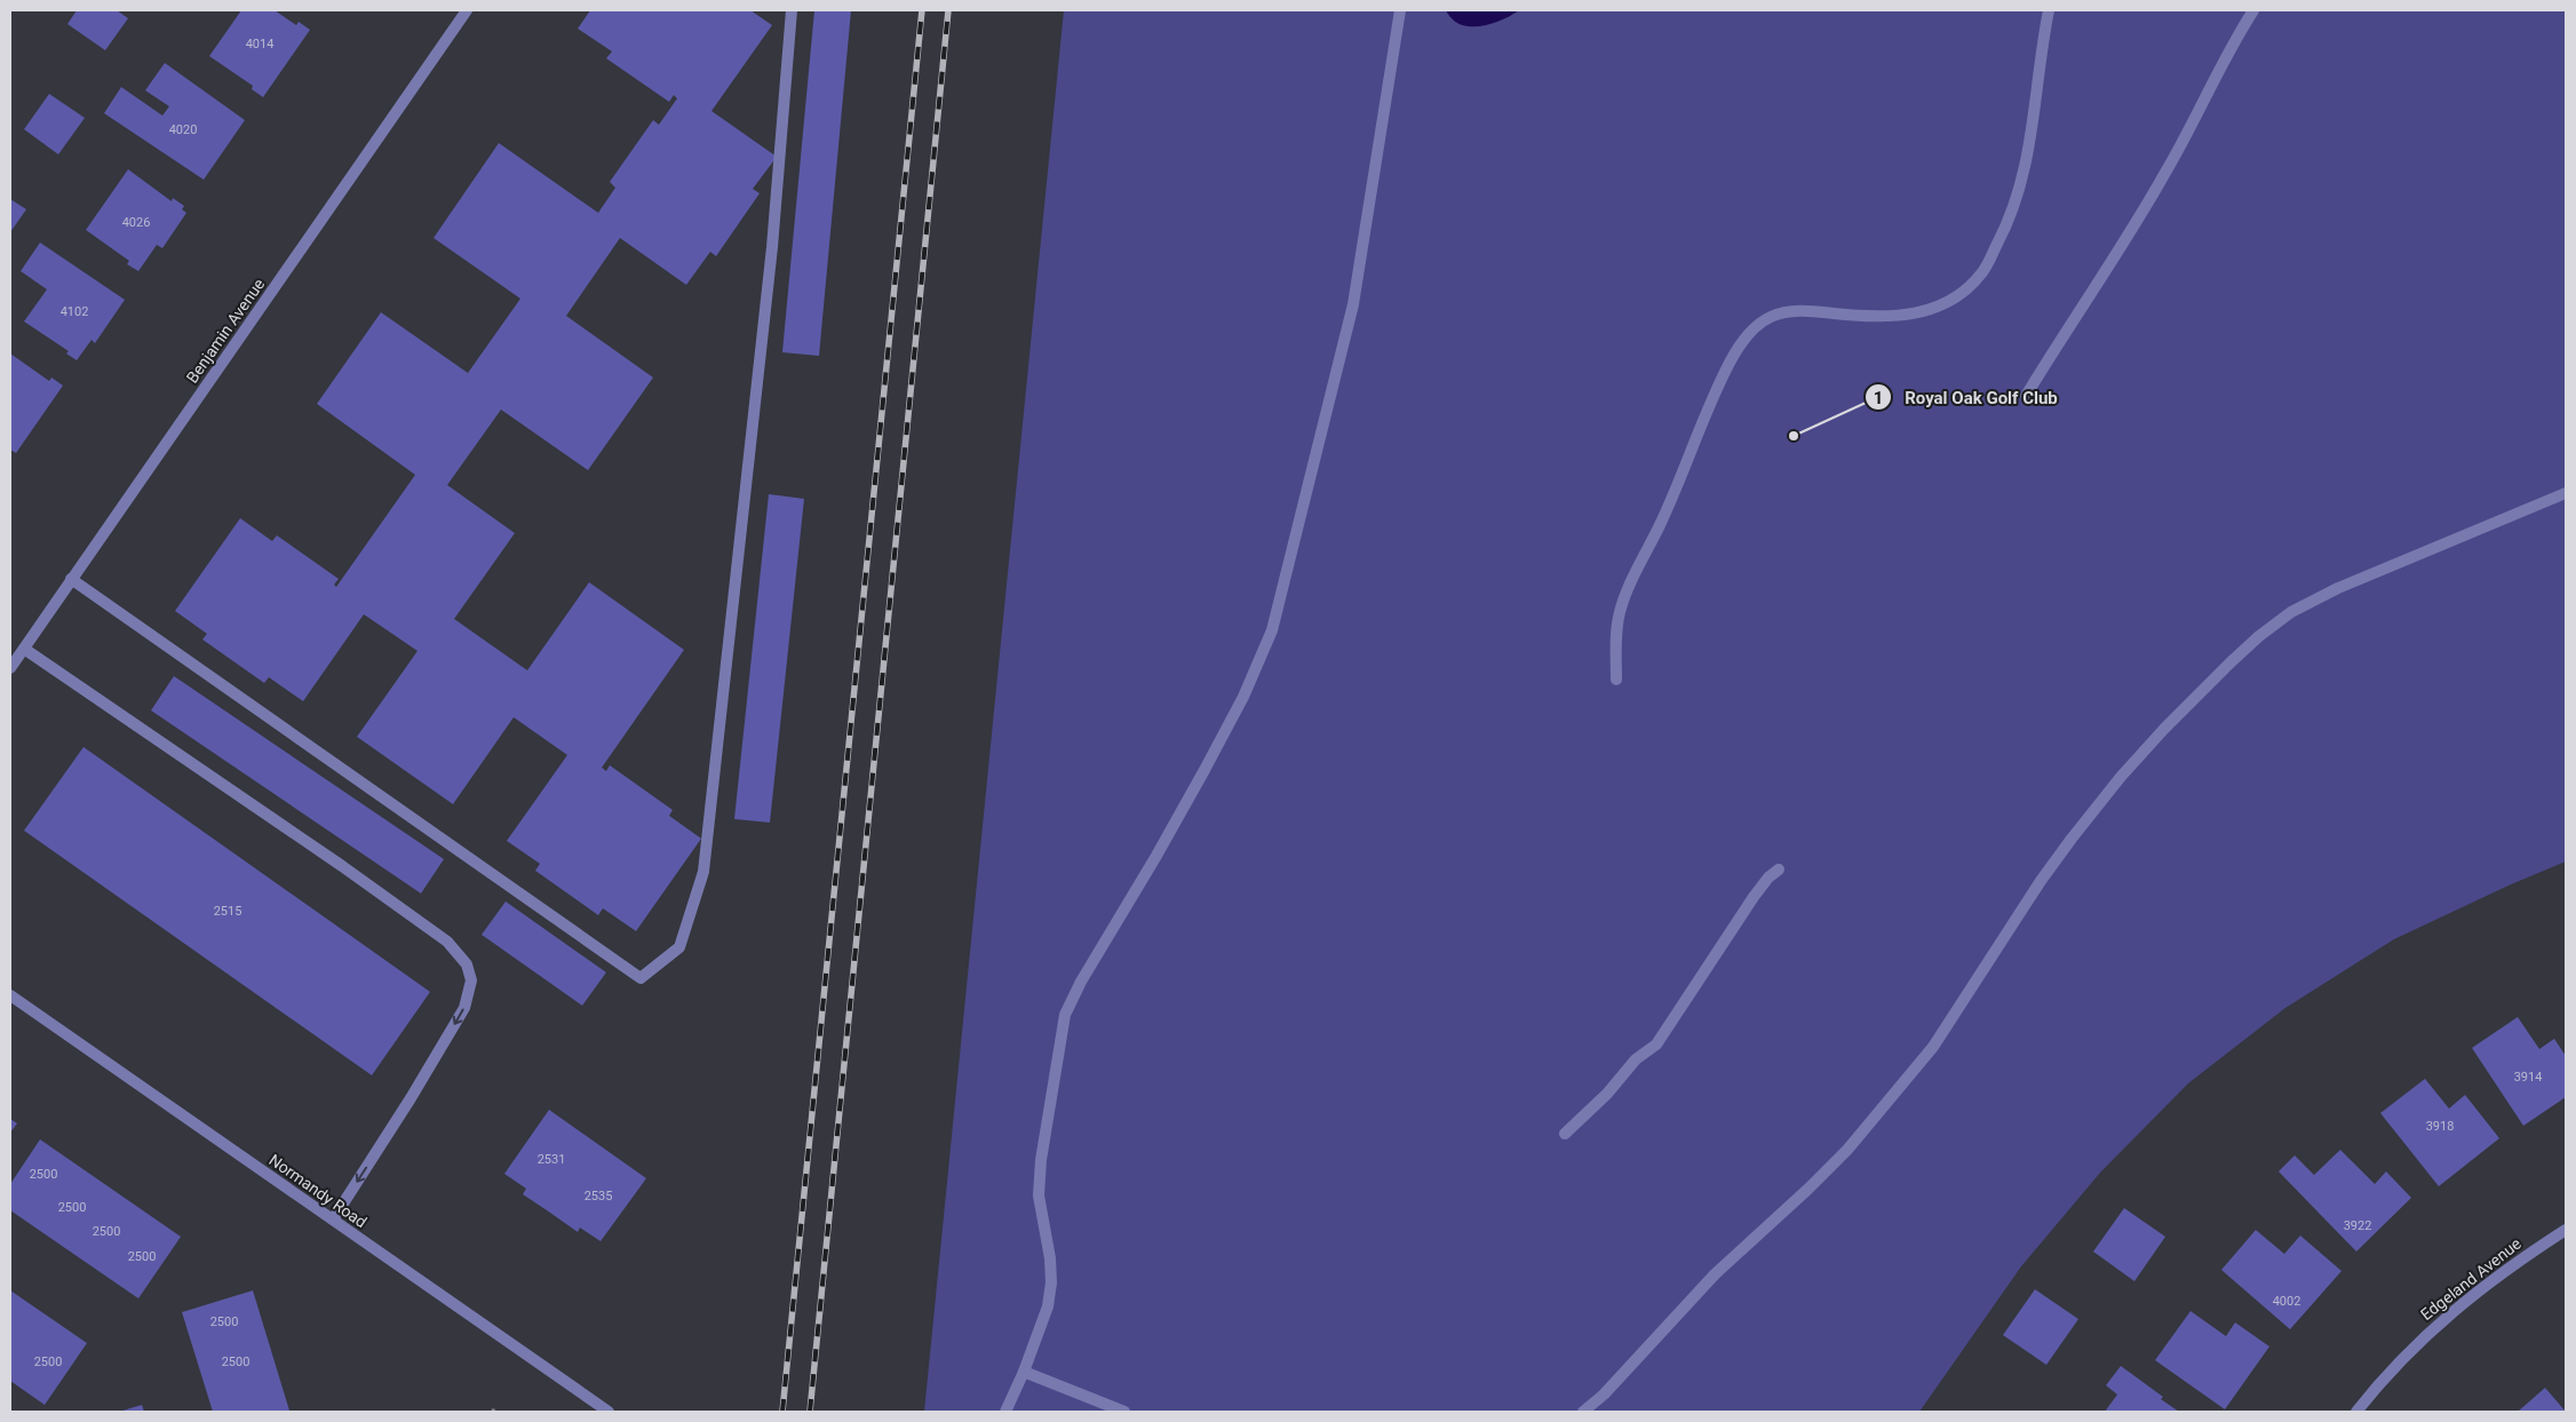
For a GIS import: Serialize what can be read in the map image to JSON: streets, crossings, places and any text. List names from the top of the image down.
{
  "streets": {
    "street": ["Benjamin Avenue", "Normandy Road", "Edgeland Avenue"]
  },
  "places": ["Royal Oak Golf Club"],
  "house_numbers": [
    "4014",
    "4020",
    "4026",
    "4102",
    "2515",
    "3914",
    "3918",
    "2531",
    "2500",
    "2535",
    "2500",
    "3922",
    "2500",
    "2500",
    "4002",
    "2500",
    "2500",
    "2500"
  ]
}
